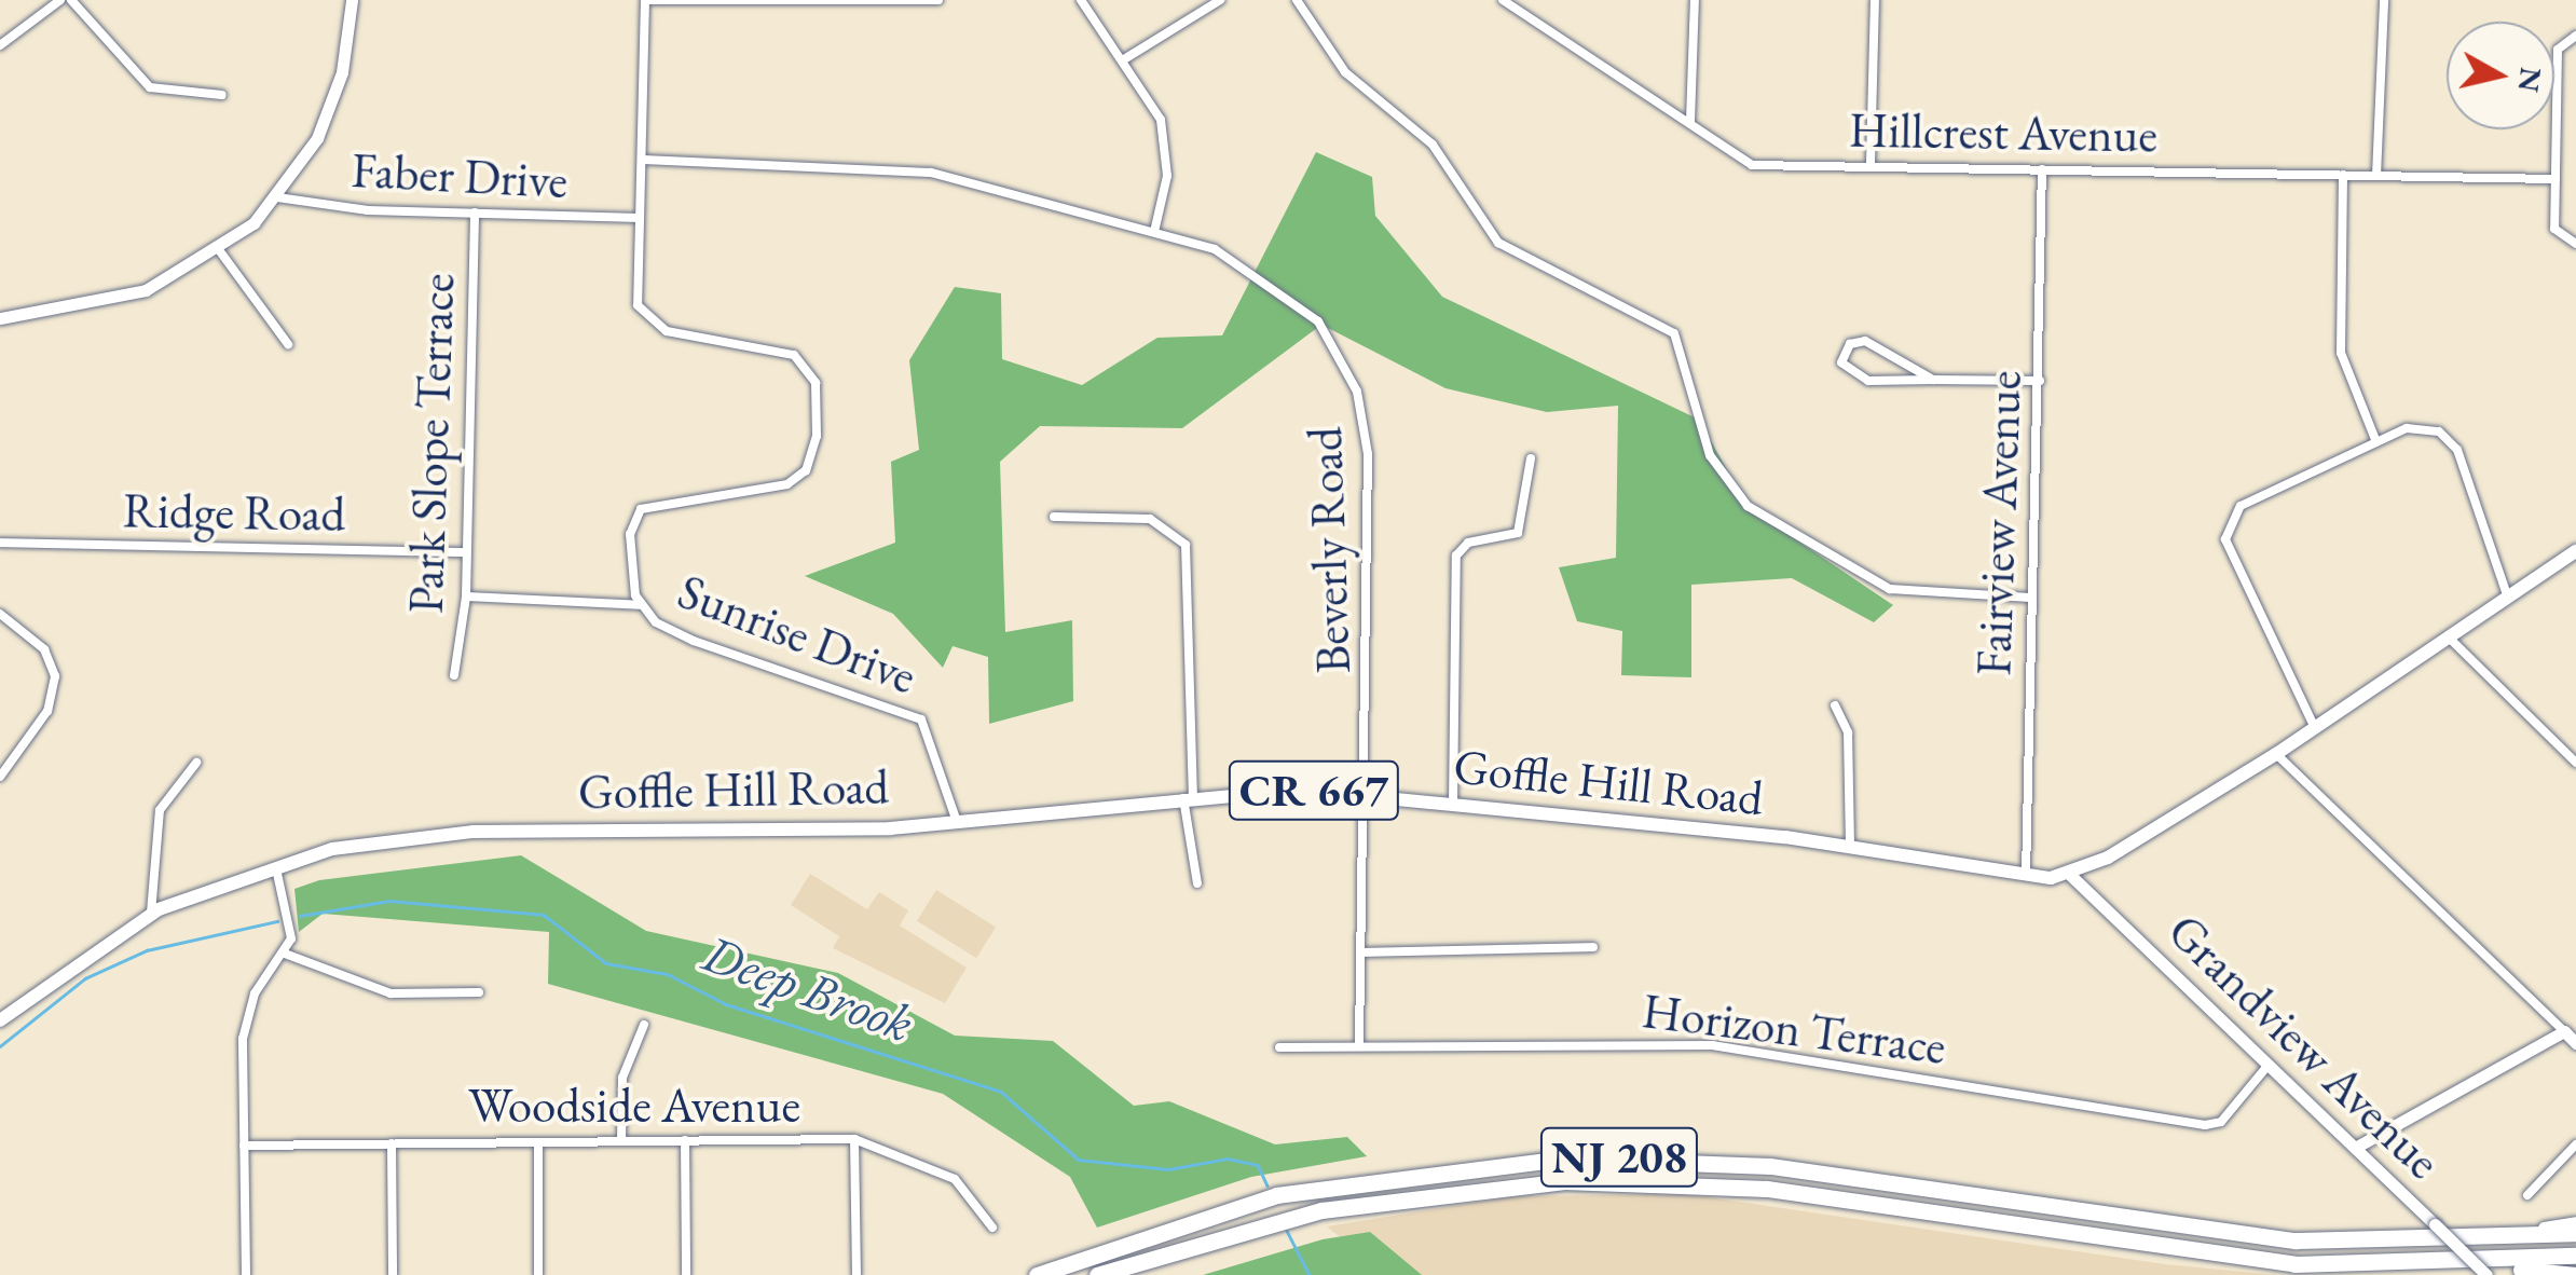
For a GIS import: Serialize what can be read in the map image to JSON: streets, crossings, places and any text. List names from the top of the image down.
{
  "streets": {
    "highway": ["NJ 208"],
    "main road": ["Goffle Hill Road", "CR 667"],
    "street": [
      "Hillcrest Avenue",
      "Faber Drive",
      "Park Slope Terrace",
      "Ridge Road",
      "Fairview Avenue",
      "Beverly Road",
      "Sunrise Drive",
      "Horizon Terrace",
      "Grandview Avenue",
      "Woodside Avenue"
    ]
  },
  "crossings": [
    ["Hillcrest Avenue", "Fairview Avenue"],
    ["Faber Drive", "Park Slope Terrace"],
    ["Faber Drive", "Sunrise Drive"],
    ["Park Slope Terrace", "Ridge Road"],
    ["Fairview Avenue", "Goffle Hill Road"],
    ["Beverly Road", "Sunrise Drive"],
    ["Beverly Road", "Goffle Hill Road"],
    ["Beverly Road", "Horizon Terrace"],
    ["Sunrise Drive", "Goffle Hill Road"],
    ["Goffle Hill Road", "Grandview Avenue"],
    ["Horizon Terrace", "Grandview Avenue"]
  ],
  "water": ["Deep Brook"],
  "north": "right"
}
